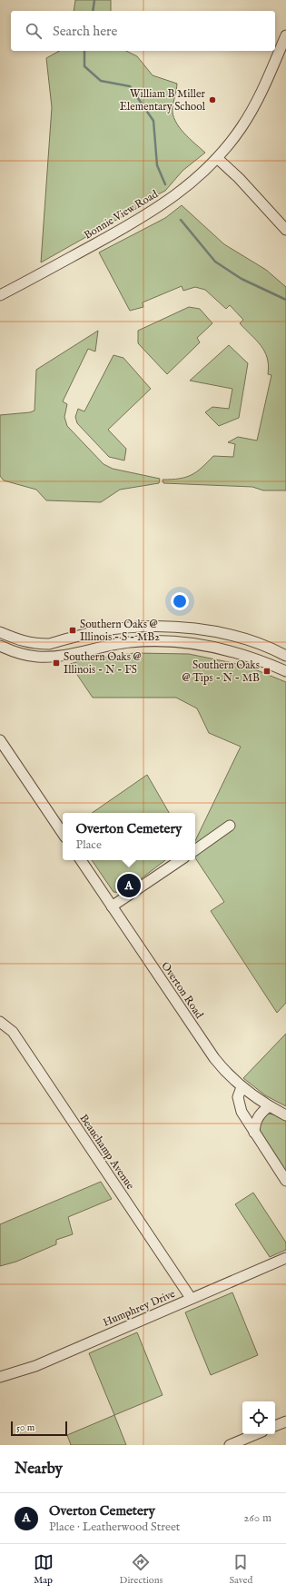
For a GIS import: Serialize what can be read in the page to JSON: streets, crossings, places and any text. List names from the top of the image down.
{
  "streets": {
    "street": [
      "Bonnie View Road",
      "Overton Road",
      "Beauchamp Avenue",
      "Humphrey Drive"
    ]
  },
  "crossings": [
    ["Beauchamp Avenue", "Humphrey Drive"]
  ],
  "places": {
    "other": ["William B Miller Elementary School"],
    "transit": ["Southern Oaks @ Illinois - S - MB2", "Southern Oaks @ Illinois - N - FS", "Southern Oaks @ Tips - N - MB"]
  },
  "scale_bar": "50 m",
  "page": {
    "search": "Search here",
    "popup": ["Overton Cemetery", "Place"],
    "pins": "A",
    "scale": "50 m",
    "heading": "Nearby",
    "list": [
      {
        "mark": "A",
        "name": "Overton Cemetery",
        "note": "Place · Leatherwood Street",
        "value": "260 m"
      }
    ],
    "nav": ["Map", "Directions", "Saved"]
  }
}
